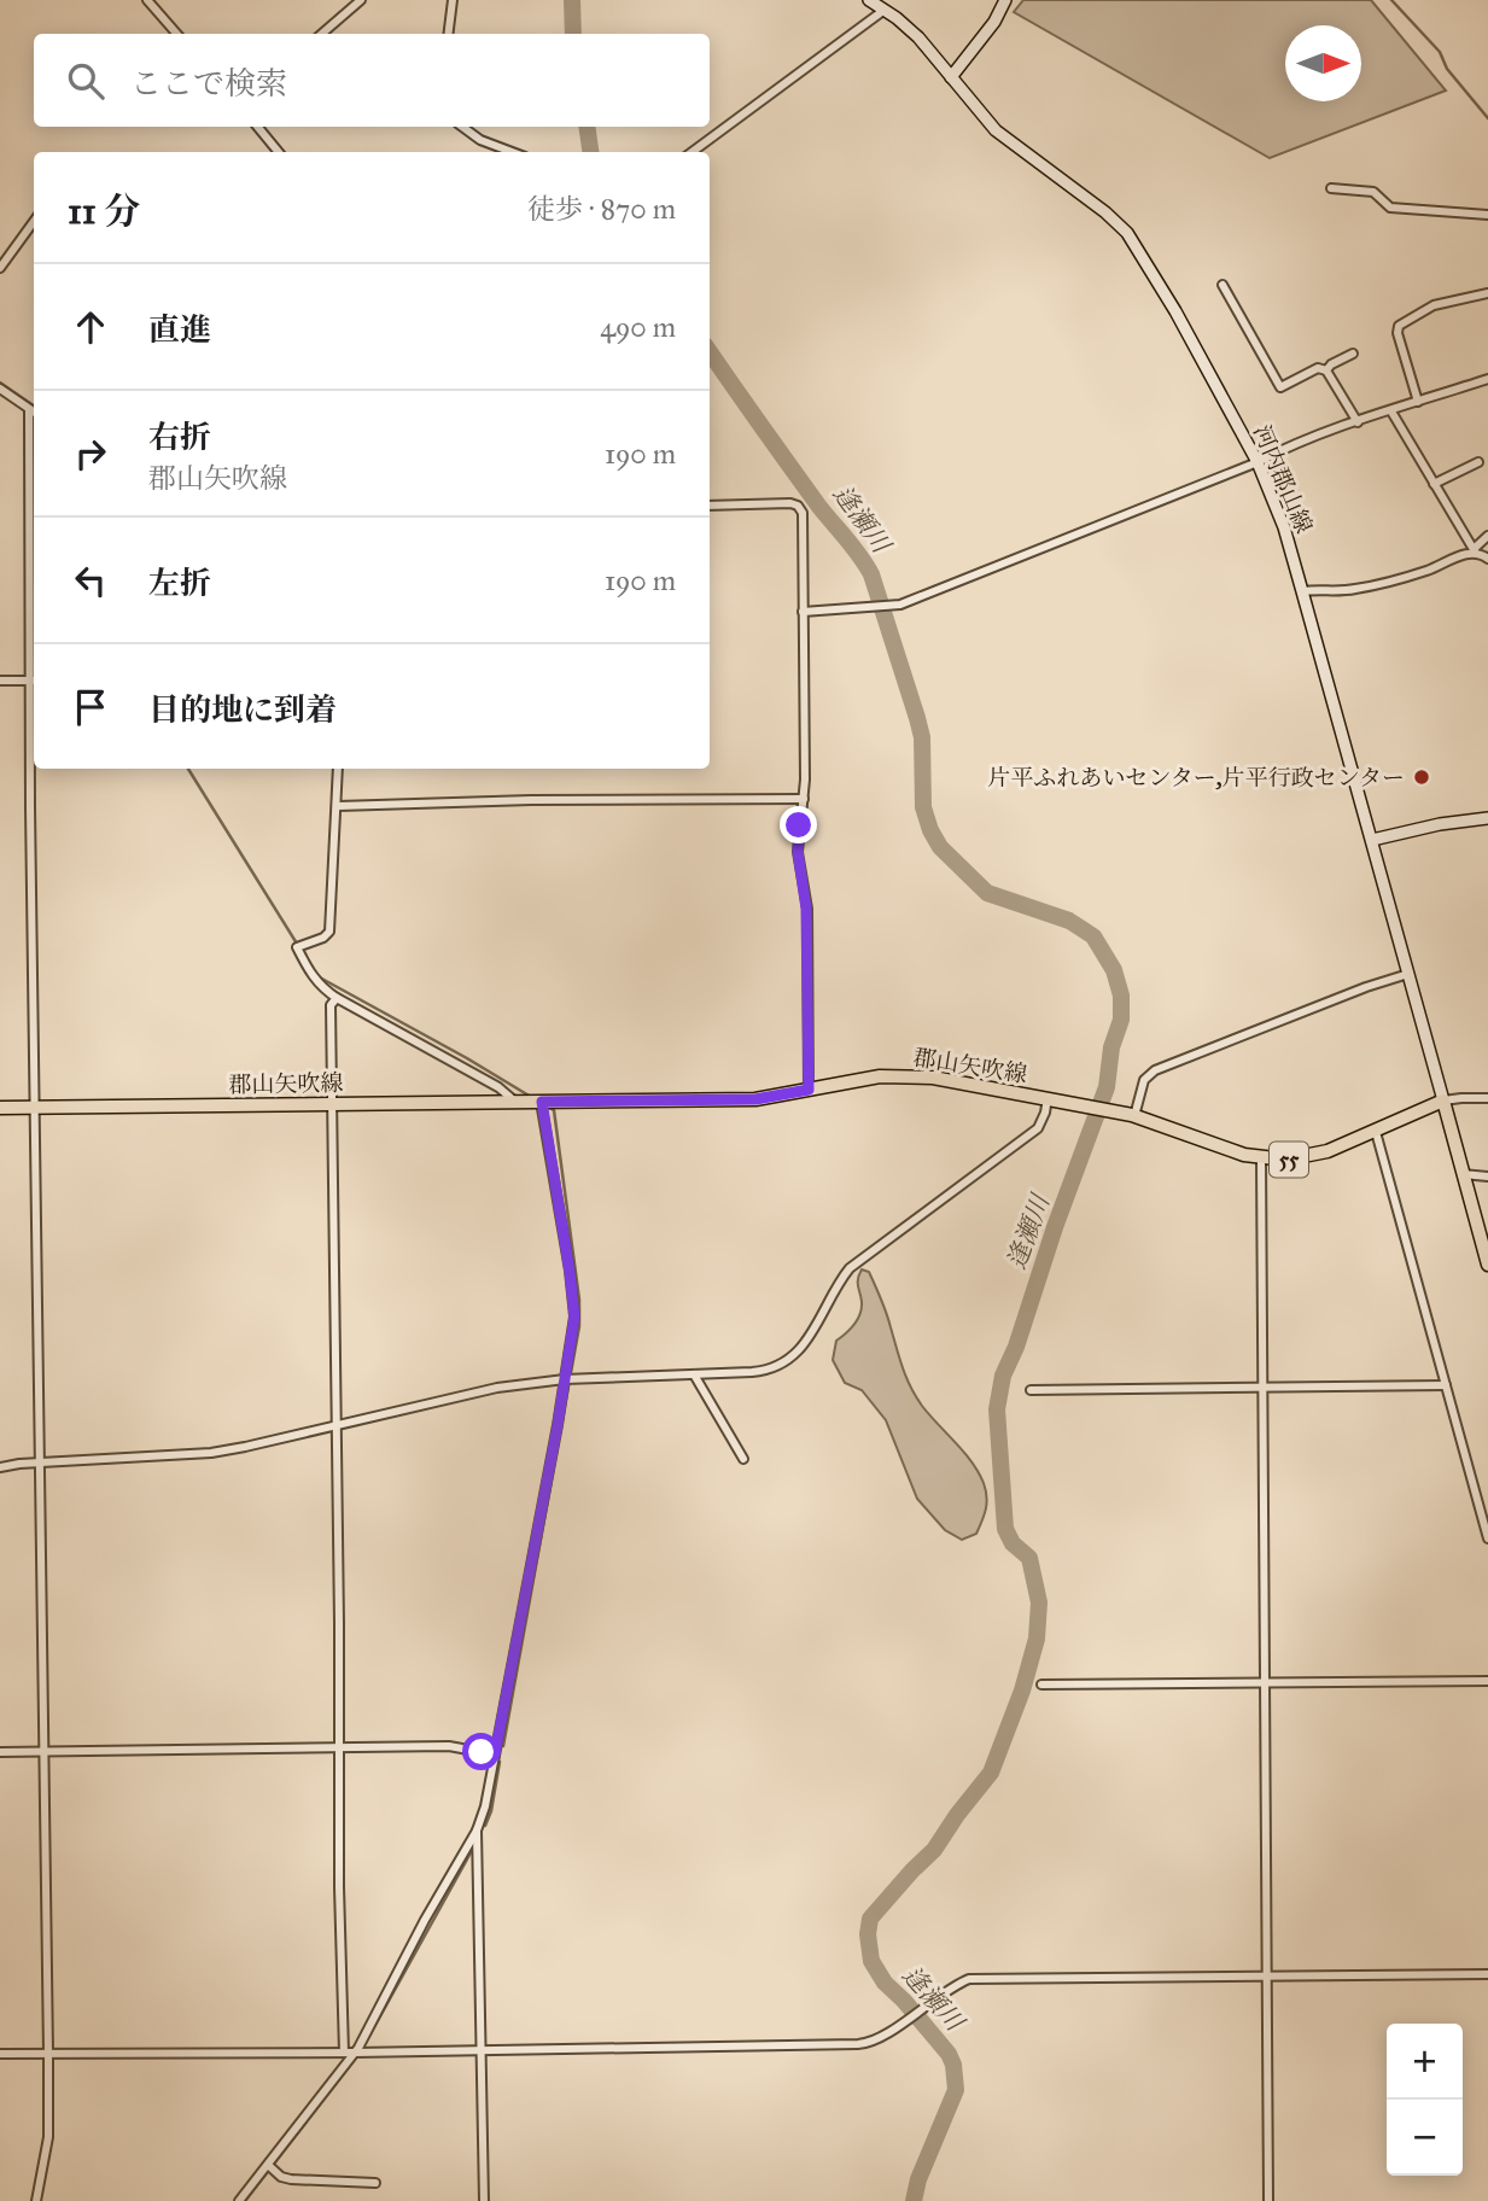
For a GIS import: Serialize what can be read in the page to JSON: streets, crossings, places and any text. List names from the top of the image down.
{
  "streets": {
    "main road": ["河内郡山線", "郡山矢吹線", "55"]
  },
  "crossings": [
    ["河内郡山線", "郡山矢吹線"]
  ],
  "water": ["逢瀬川"],
  "places": ["片平ふれあいセンター,片平行政センター"],
  "north": "right",
  "page": {
    "search": "ここで検索",
    "heading": ["11 分", "徒歩 · 870 m"],
    "list": [
      ["直進", "490 m"],
      ["右折", "郡山矢吹線", "190 m"],
      ["左折", "190 m"],
      "目的地に到着"
    ],
    "map_buttons": ["+", "−"]
  }
}
